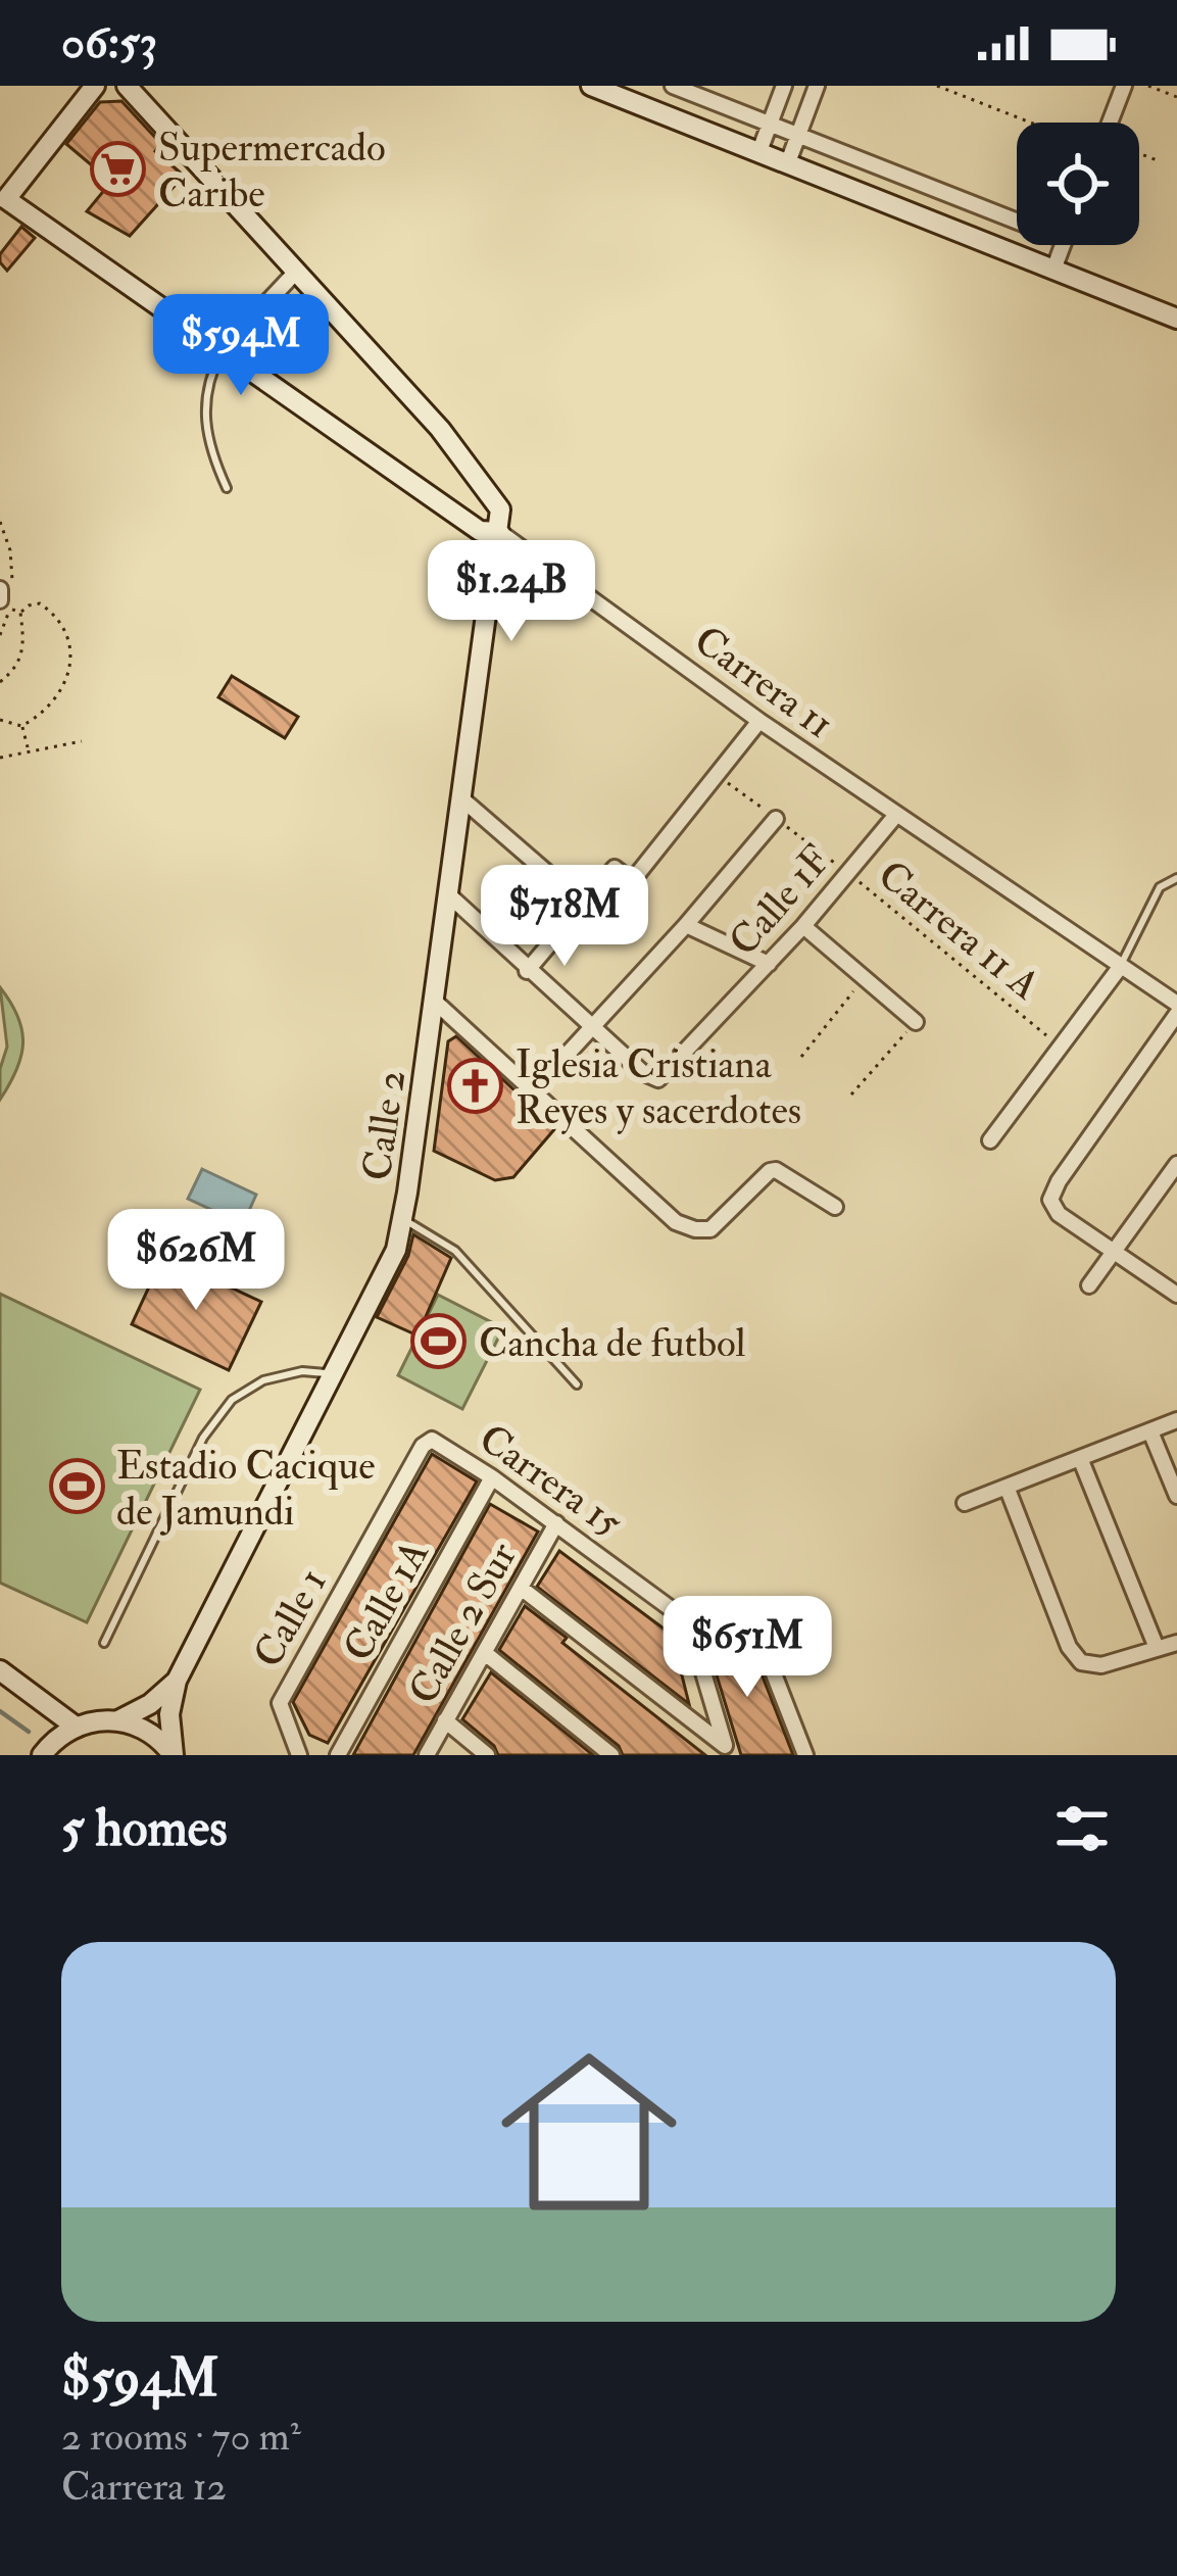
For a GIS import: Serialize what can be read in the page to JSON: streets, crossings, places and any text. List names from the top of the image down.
{
  "streets": {
    "main road": ["Calle 2"],
    "street": [
      "Carrera 11",
      "Calle 1F",
      "Carrera 15",
      "Calle 1A",
      "Calle 1",
      "Calle 2 Sur"
    ],
    "path": ["Carrera 11 A"]
  },
  "crossings": [
    ["Carrera 11", "Calle 1F"],
    ["Carrera 11", "Calle 2"],
    ["Calle 1F", "Carrera 11 A"],
    ["Carrera 15", "Calle 1A"],
    ["Carrera 15", "Calle 1"],
    ["Carrera 15", "Calle 2 Sur"]
  ],
  "places": {
    "supermarket": ["Supermercado Caribe"],
    "church": ["Iglesia Cristiana Reyes y sacerdotes"],
    "sports": ["Cancha de futbol", "Estadio Cacique de Jamundi"]
  },
  "page": {
    "status": "06:53",
    "price": [
      "$594M",
      "$1.24B",
      "$718M",
      "$626M",
      "$651M"
    ],
    "heading": "5 homes",
    "list": [
      {
        "name": "$594M",
        "note": "2 rooms · 70 m² · Carrera 12"
      }
    ]
  }
}
